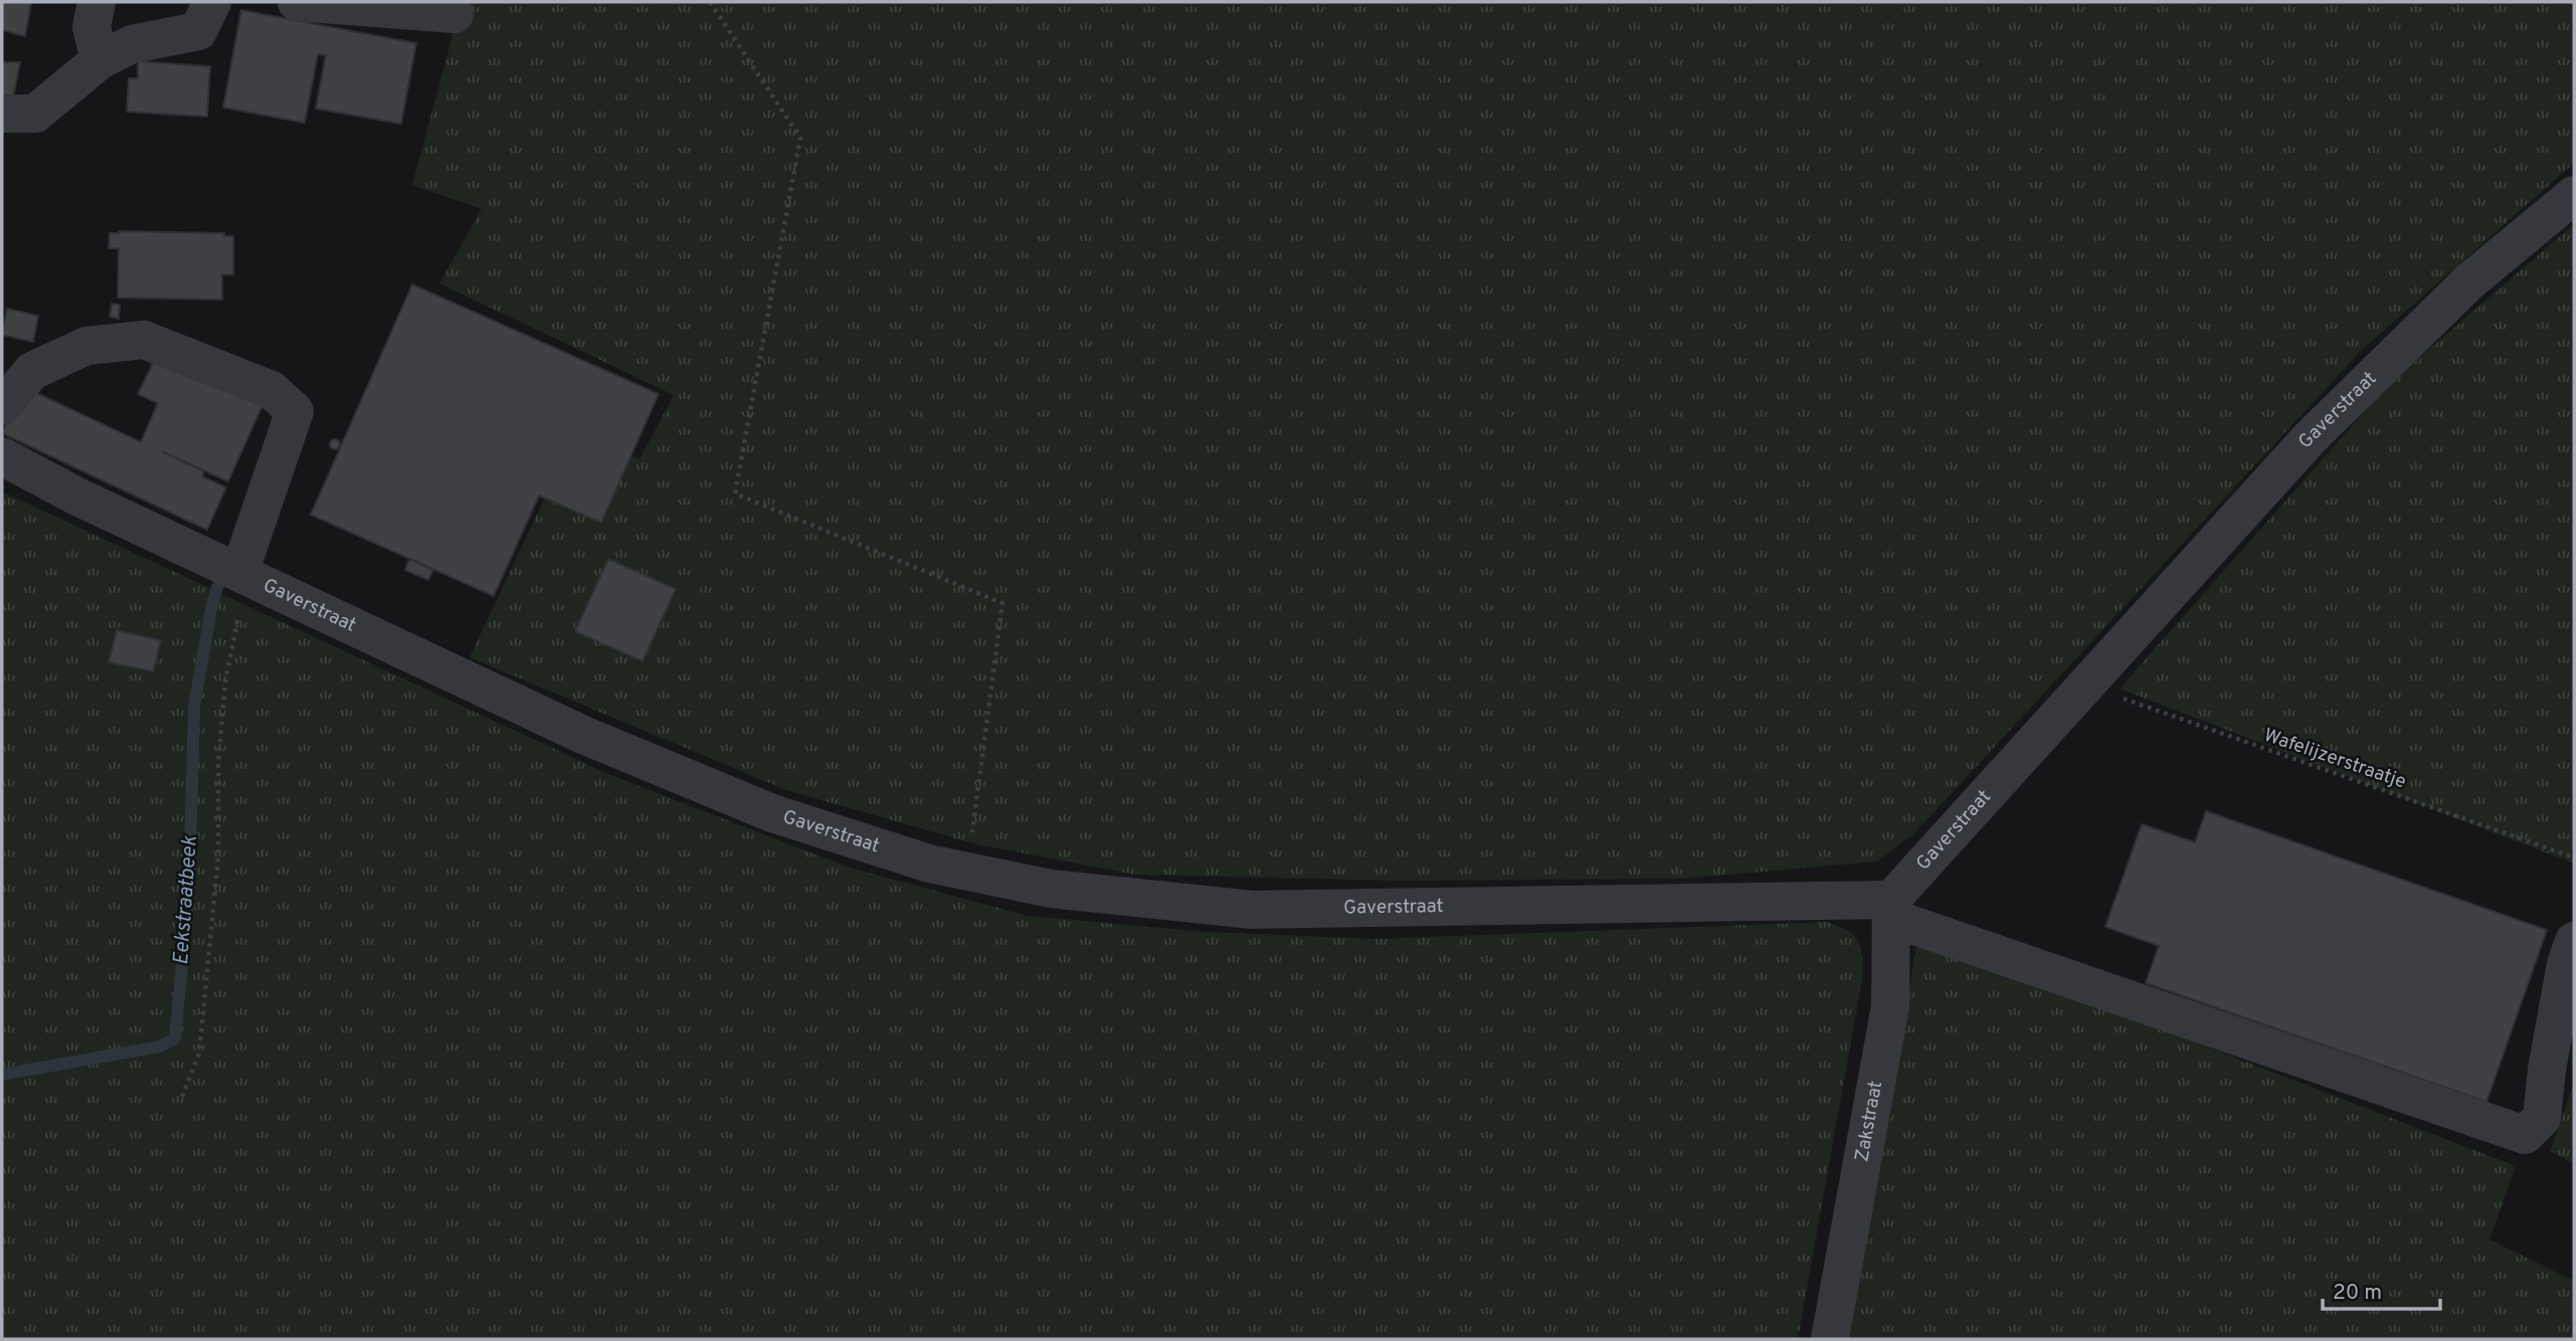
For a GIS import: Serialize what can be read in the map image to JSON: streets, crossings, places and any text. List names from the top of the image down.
{
  "streets": {
    "street": ["Gaverstraat", "Zakstraat"],
    "path": ["Wafelijzerstraatje"]
  },
  "crossings": [
    ["Gaverstraat", "Wafelijzerstraatje"],
    ["Gaverstraat", "Zakstraat"]
  ],
  "water": ["Eekstraatbeek"],
  "scale_bar": "20 m"
}
